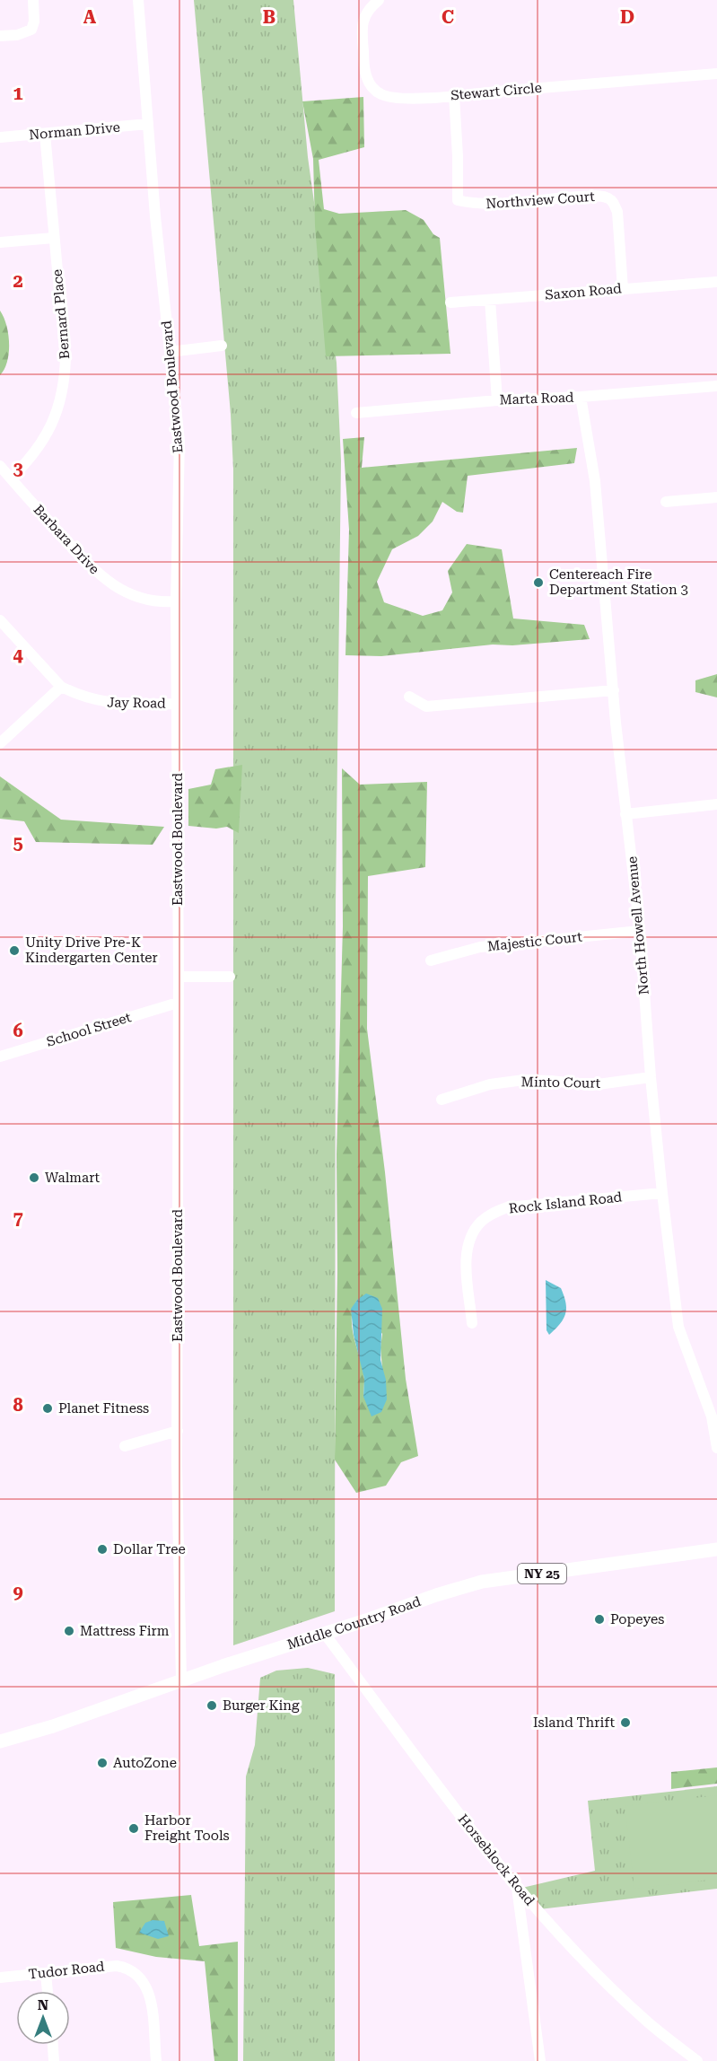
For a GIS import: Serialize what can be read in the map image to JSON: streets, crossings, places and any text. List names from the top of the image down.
{
  "streets": {
    "main road": ["NY 25", "Middle Country Road"],
    "street": [
      "Stewart Circle",
      "Norman Drive",
      "Northview Court",
      "Saxon Road",
      "Bernard Place",
      "Eastwood Boulevard",
      "Marta Road",
      "Barbara Drive",
      "Jay Road",
      "North Howell Avenue",
      "Majestic Court",
      "School Street",
      "Minto Court",
      "Rock Island Road",
      "Horseblock Road",
      "Tudor Road"
    ]
  },
  "crossings": [
    ["Stewart Circle", "Northview Court"],
    ["Norman Drive", "Bernard Place"],
    ["Norman Drive", "Eastwood Boulevard"],
    ["Northview Court", "Saxon Road"],
    ["Bernard Place", "Barbara Drive"],
    ["Eastwood Boulevard", "Barbara Drive"],
    ["Eastwood Boulevard", "Jay Road"],
    ["Eastwood Boulevard", "School Street"],
    ["Eastwood Boulevard", "Middle Country Road"],
    ["Marta Road", "North Howell Avenue"],
    ["North Howell Avenue", "Majestic Court"],
    ["North Howell Avenue", "Minto Court"],
    ["North Howell Avenue", "Rock Island Road"],
    ["Middle Country Road", "Horseblock Road"]
  ],
  "places": [
    "Centereach Fire Department Station 3",
    "Unity Drive Pre-K Kindergarten Center",
    "Walmart",
    "Planet Fitness",
    "Dollar Tree",
    "Popeyes",
    "Mattress Firm",
    "Burger King",
    "Island Thrift",
    "AutoZone",
    "Harbor Freight Tools"
  ],
  "north": "top",
  "grid": {
    "columns": [
      "A",
      "B",
      "C",
      "D"
    ],
    "rows": [
      "1",
      "2",
      "3",
      "4",
      "5",
      "6",
      "7",
      "8",
      "9"
    ]
  }
}
